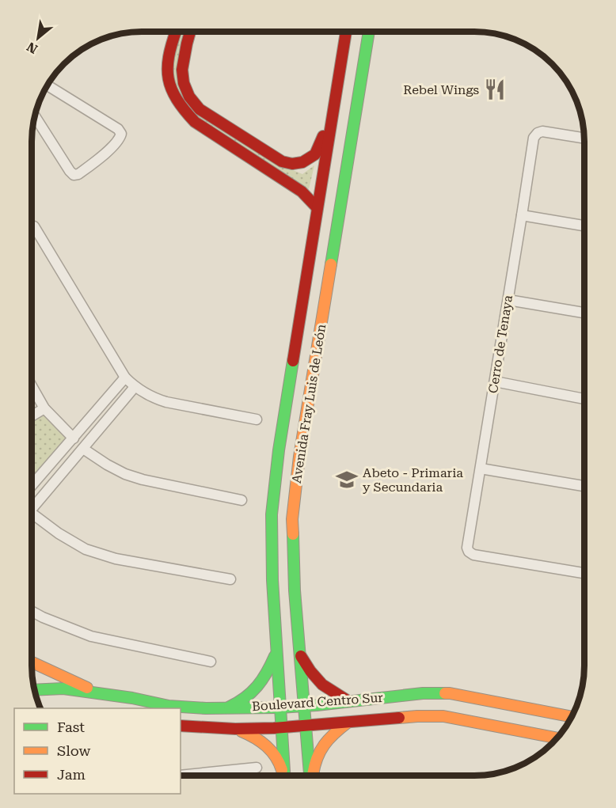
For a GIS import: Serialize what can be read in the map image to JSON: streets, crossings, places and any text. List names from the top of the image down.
{
  "streets": {
    "main road": ["Avenida Fray Luis de León", "Boulevard Centro Sur"],
    "street": ["Cerro de Tenaya"]
  },
  "crossings": [
    ["Avenida Fray Luis de León", "Boulevard Centro Sur"]
  ],
  "places": {
    "restaurant": ["Rebel Wings"],
    "school or university": ["Abeto - Primaria y Secundaria"]
  },
  "legend": ["Fast", "Slow", "Jam"],
  "north": "bottom left"
}
